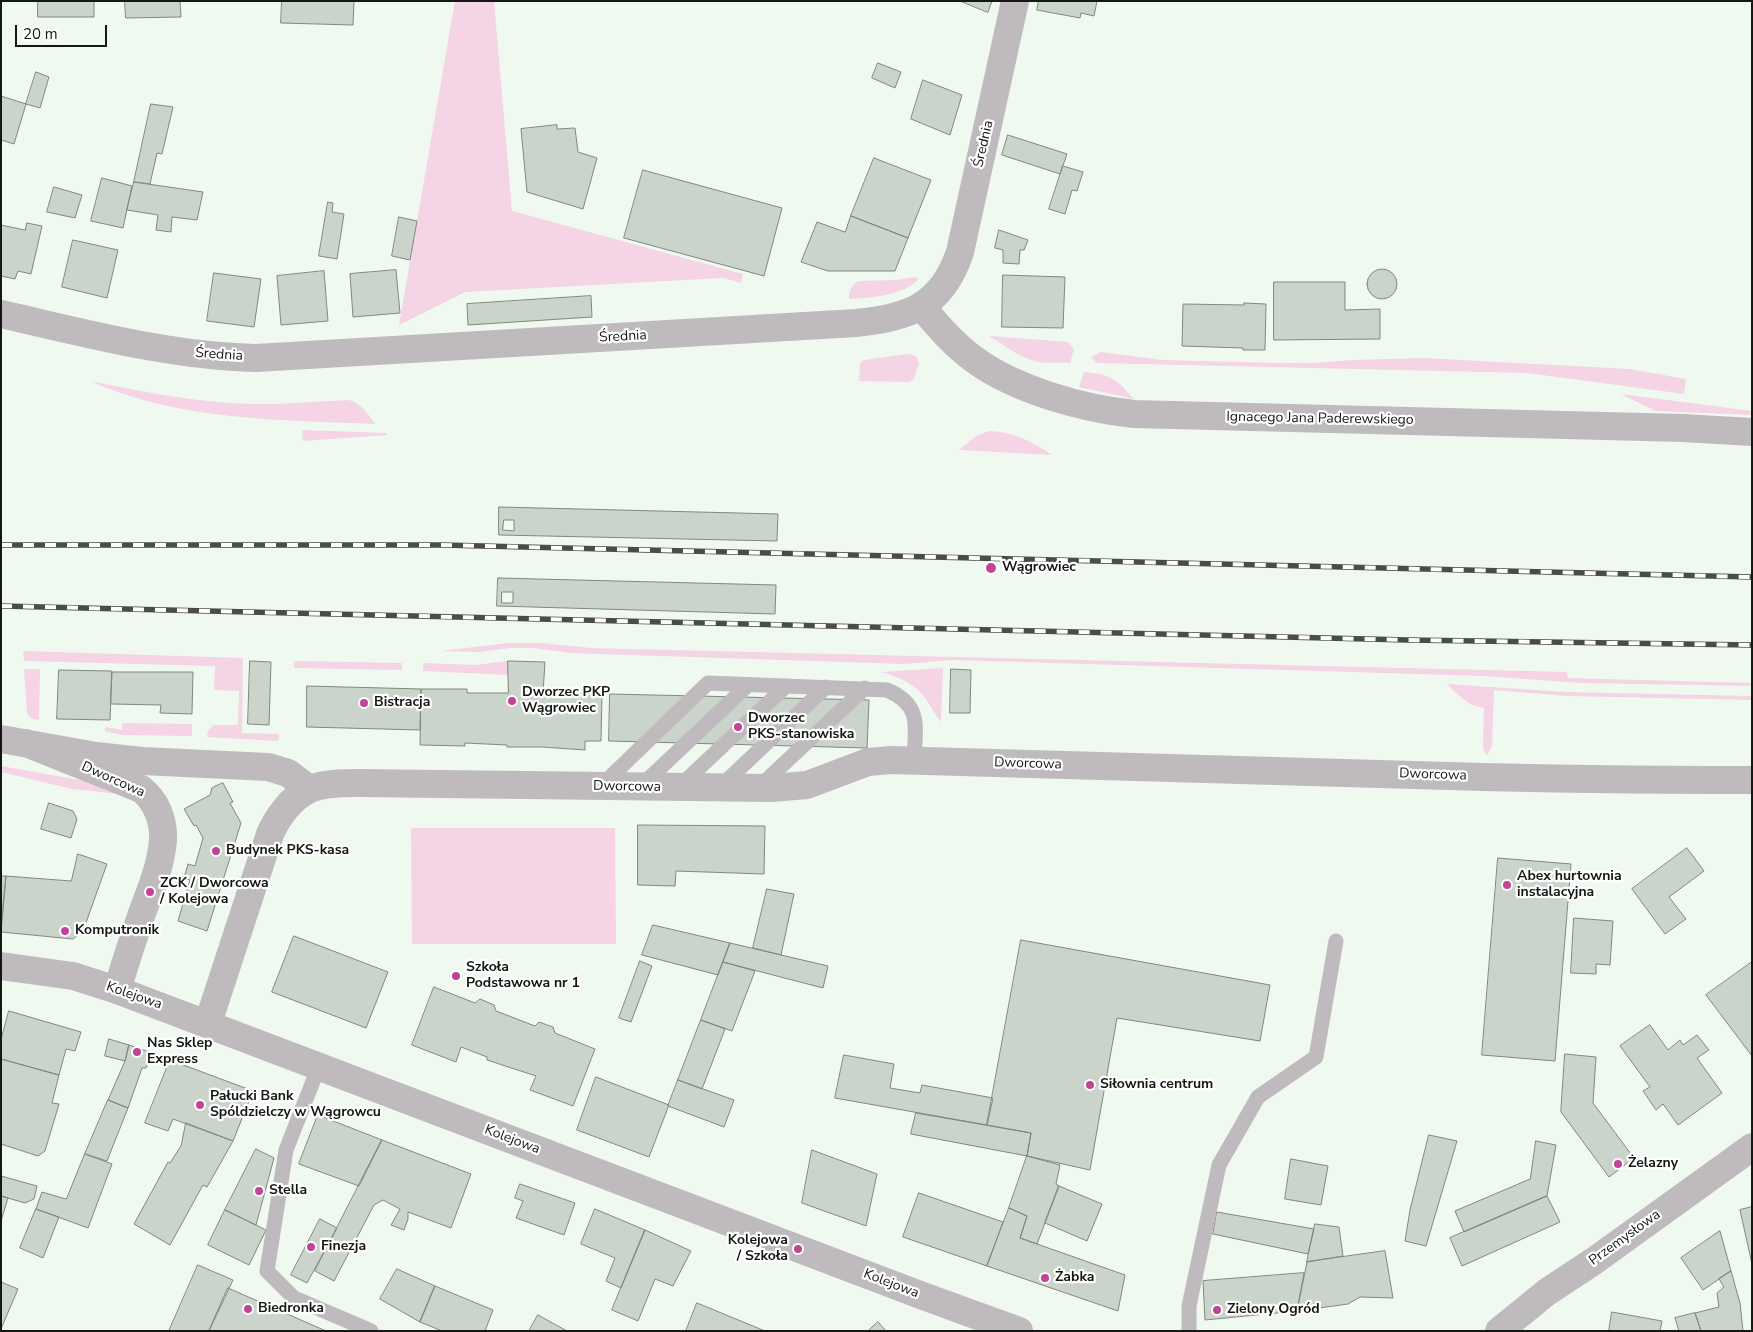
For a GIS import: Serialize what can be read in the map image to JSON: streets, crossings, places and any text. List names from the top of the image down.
{
  "streets": {
    "street": [
      "Średnia",
      "Ignacego Jana Paderewskiego",
      "Dworcowa",
      "Kolejowa",
      "Przemysłowa"
    ]
  },
  "crossings": [
    ["Średnia", "Ignacego Jana Paderewskiego"],
    ["Dworcowa", "Kolejowa"]
  ],
  "places": [
    "Wągrowiec",
    "Dworzec PKP Wągrowiec",
    "Bistracja",
    "Dworzec PKS-stanowiska",
    "Budynek PKS-kasa",
    "Abex hurtownia instalacyjna",
    "ZCK / Dworcowa / Kolejowa",
    "Komputronik",
    "Szkoła Podstawowa nr 1",
    "Nas Sklep Express",
    "Siłownia centrum",
    "Pałucki Bank Spóldzielczy w Wągrowcu",
    "Żelazny",
    "Stella",
    "Finezja",
    "Kolejowa / Szkoła",
    "Żabka",
    "Biedronka",
    "Zielony Ogród"
  ],
  "scale_bar": "20 m"
}
